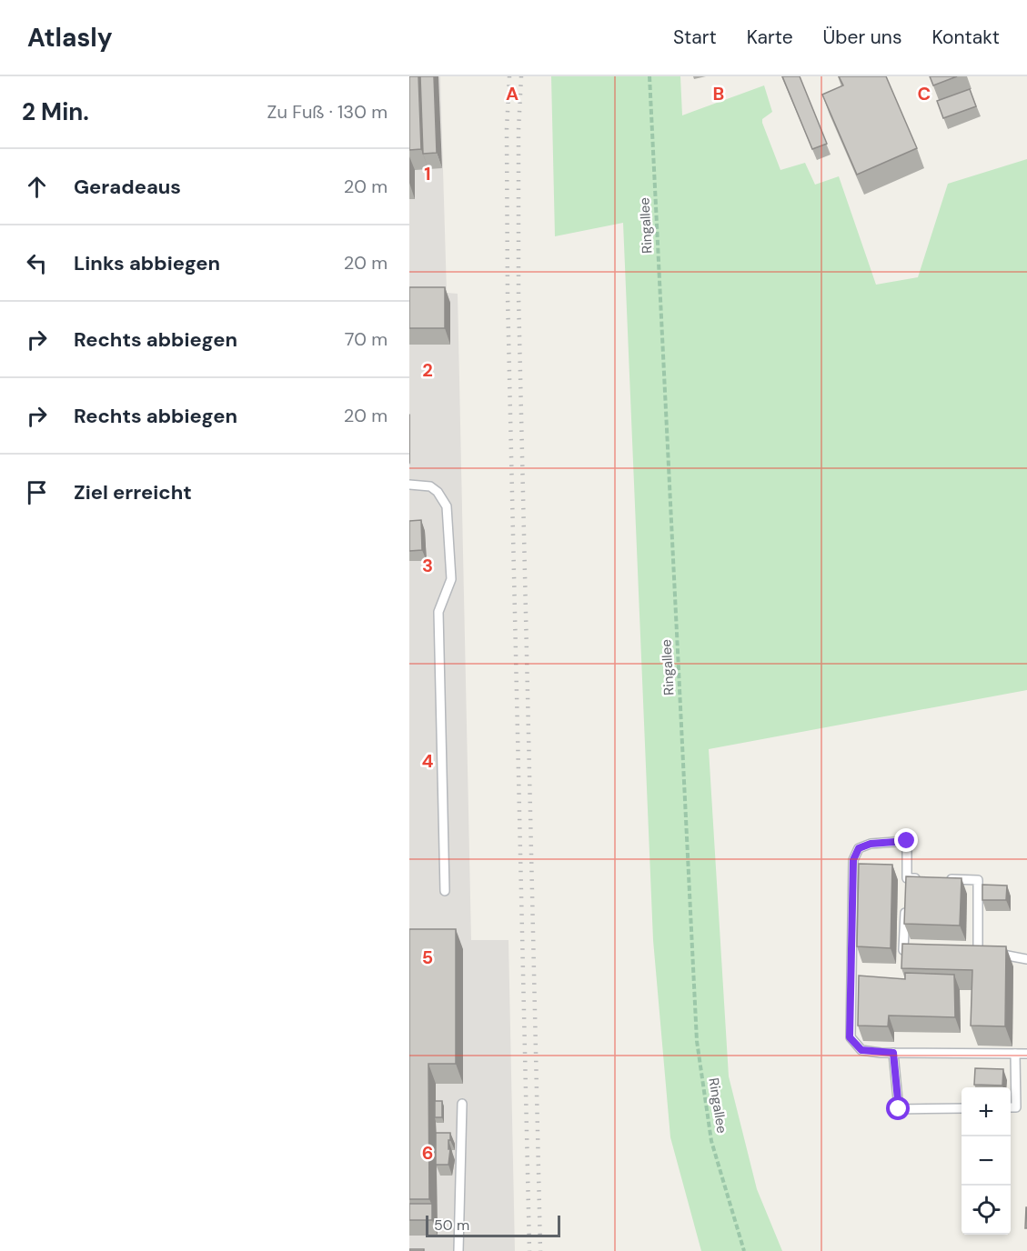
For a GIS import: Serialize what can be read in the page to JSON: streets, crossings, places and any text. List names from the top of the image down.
{
  "streets": {
    "path": ["Ringallee"]
  },
  "scale_bar": "50 m",
  "page": {
    "header": "Atlasly",
    "nav": [
      "Start",
      "Karte",
      "Über uns",
      "Kontakt"
    ],
    "heading": ["2 Min.", "Zu Fuß · 130 m"],
    "list": [
      ["Geradeaus", "20 m"],
      ["Links abbiegen", "20 m"],
      ["Rechts abbiegen", "70 m"],
      ["Rechts abbiegen", "20 m"],
      "Ziel erreicht"
    ],
    "map_buttons": ["+", "−"],
    "scale": "50 m"
  },
  "grid": {
    "columns": ["A", "B", "C"],
    "rows": [
      "1",
      "2",
      "3",
      "4",
      "5",
      "6"
    ]
  }
}
